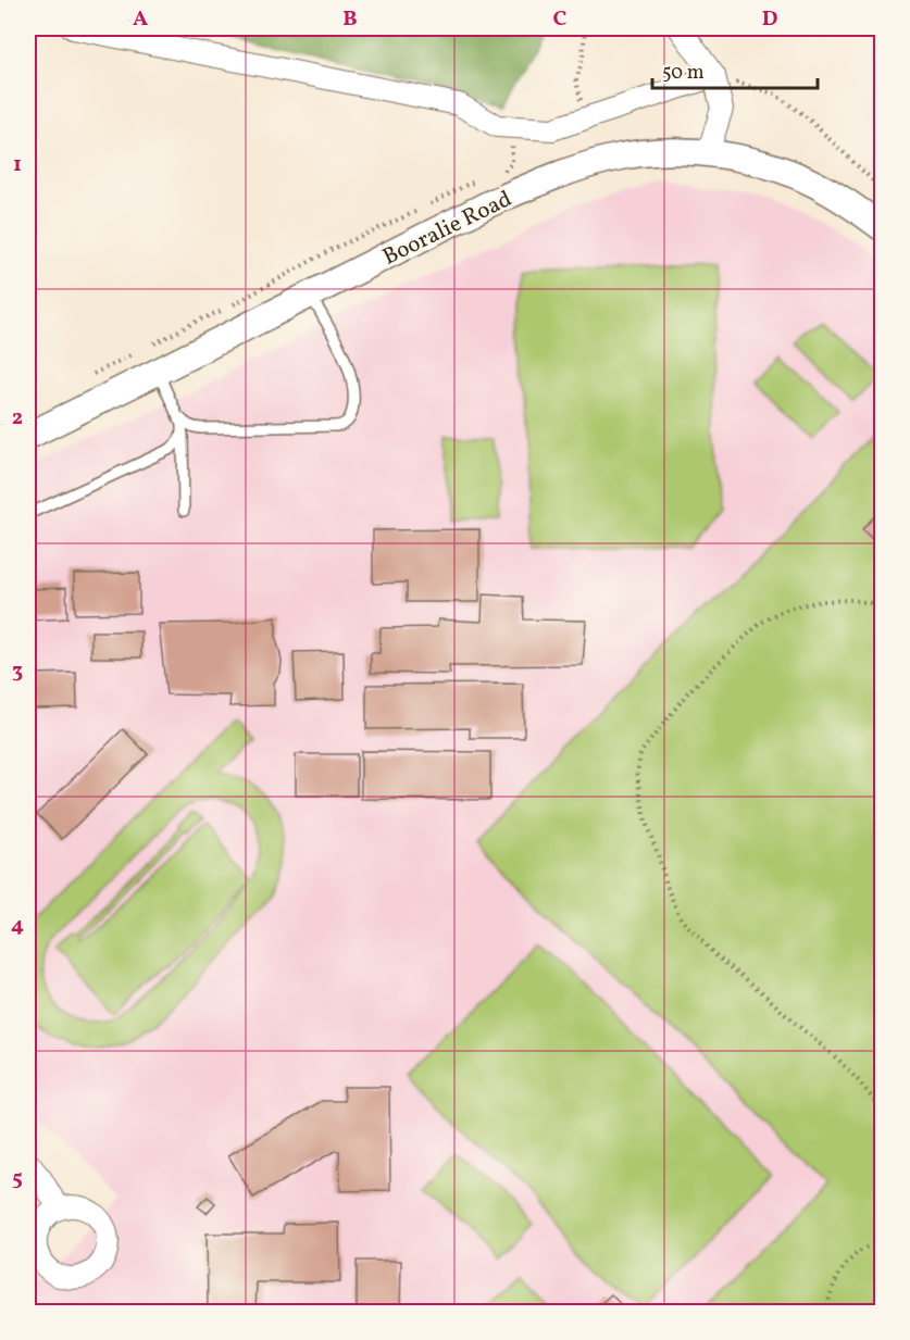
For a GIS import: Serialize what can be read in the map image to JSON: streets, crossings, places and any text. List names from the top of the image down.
{
  "streets": {
    "street": ["Booralie Road"]
  },
  "scale_bar": "50 m",
  "grid": {
    "columns": [
      "A",
      "B",
      "C",
      "D"
    ],
    "rows": [
      "1",
      "2",
      "3",
      "4",
      "5"
    ]
  }
}
